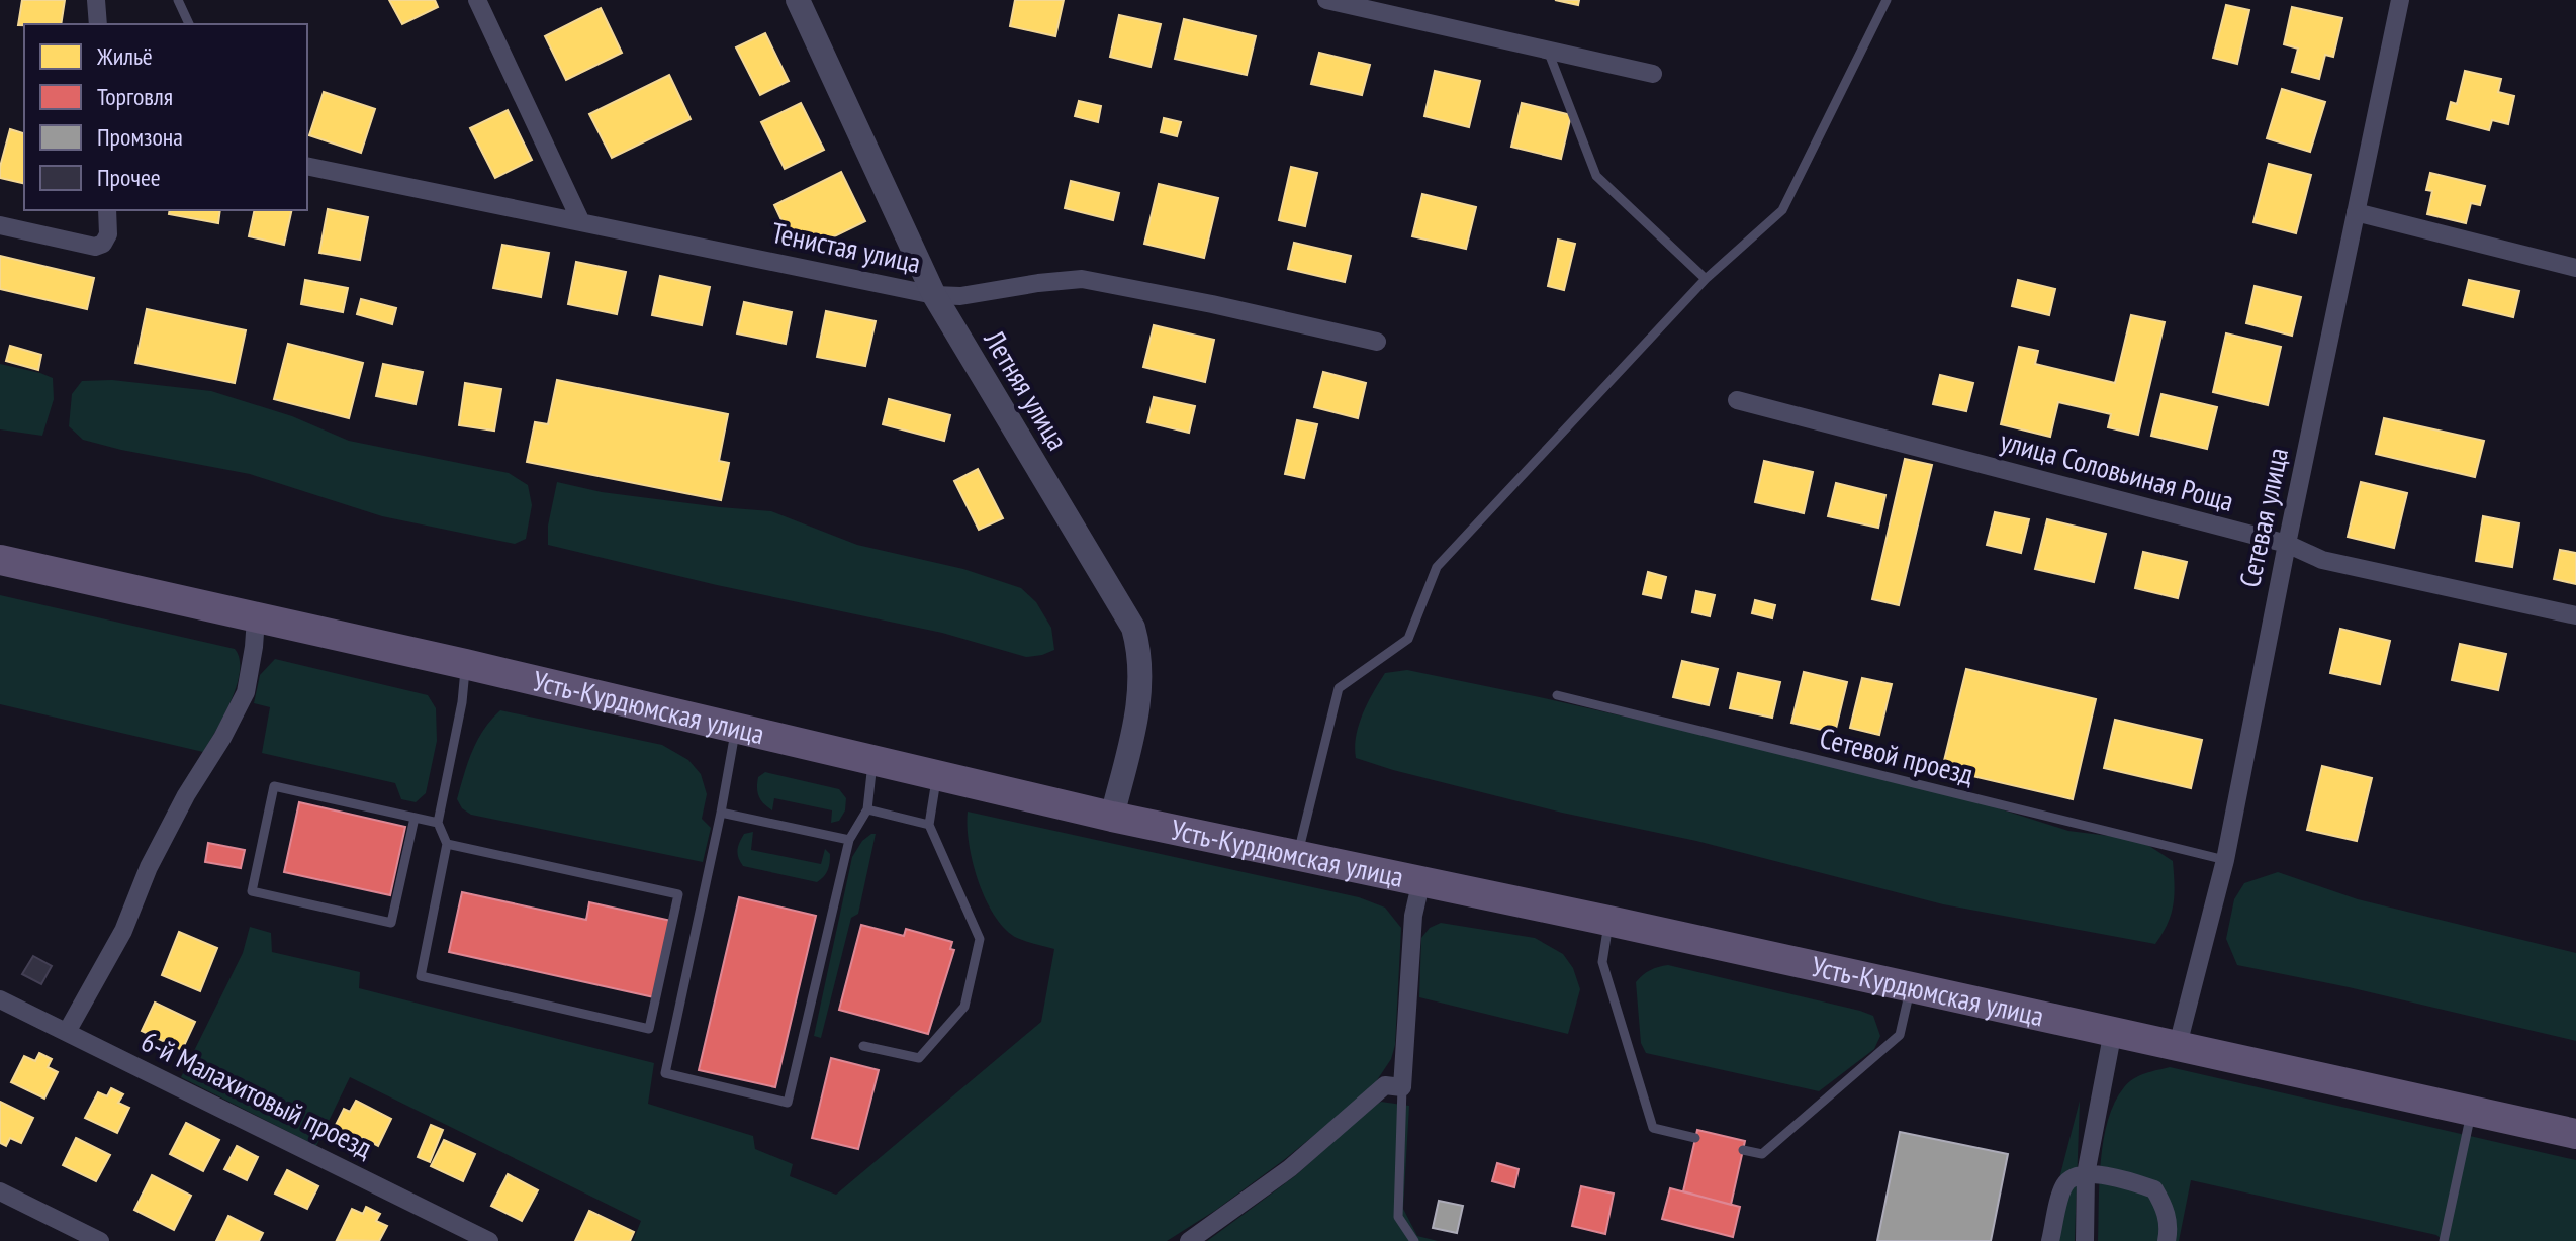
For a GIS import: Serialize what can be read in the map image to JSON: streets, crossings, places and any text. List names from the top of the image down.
{
  "streets": {
    "main road": ["Усть-Курдюмская улица"],
    "street": [
      "Тенистая улица",
      "Летняя улица",
      "улица Соловьиная Роща",
      "Сетевая улица",
      "6-й Малахитовый проезд"
    ],
    "lane": ["Сетевой проезд"]
  },
  "crossings": [
    ["Тенистая улица", "Летняя улица"],
    ["Летняя улица", "Усть-Курдюмская улица"],
    ["улица Соловьиная Роща", "Сетевая улица"],
    ["Сетевая улица", "Усть-Курдюмская улица"],
    ["Сетевая улица", "Сетевой проезд"]
  ],
  "legend": [
    "Жильё",
    "Торговля",
    "Промзона",
    "Прочее"
  ]
}
